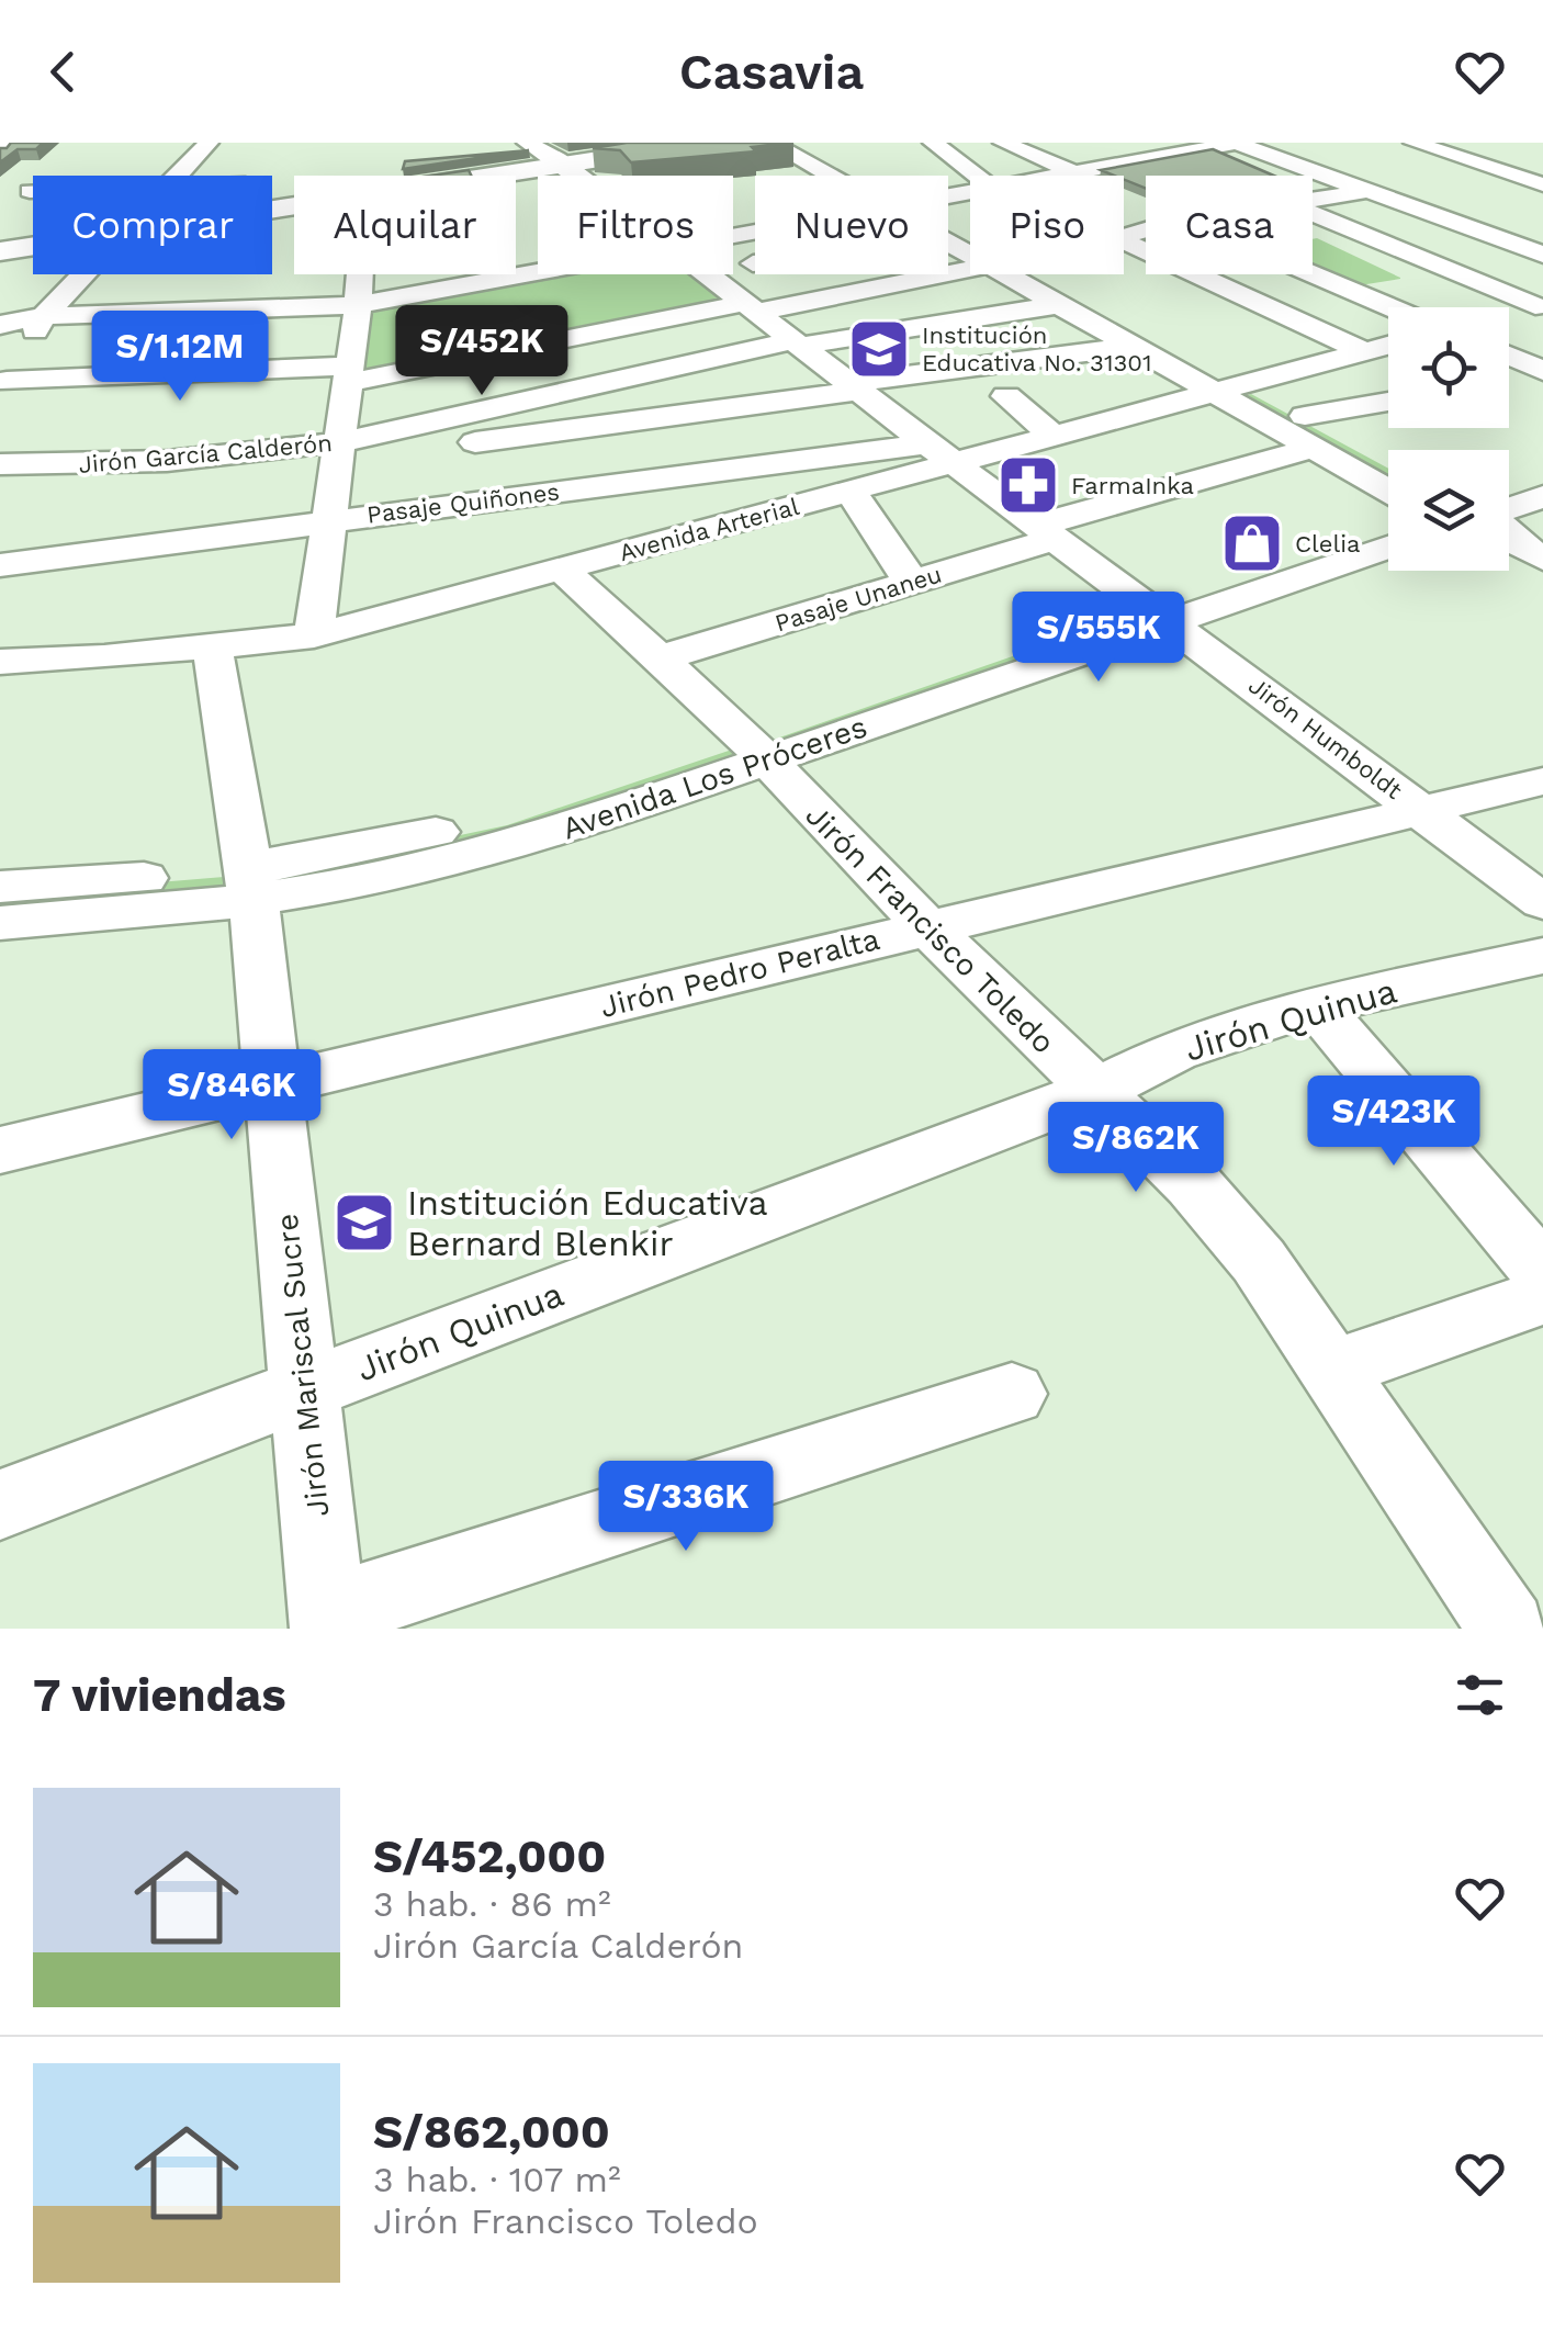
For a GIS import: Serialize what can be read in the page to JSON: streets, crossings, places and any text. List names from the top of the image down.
{
  "streets": {
    "street": [
      "Jirón García Calderón",
      "Pasaje Quiñones",
      "Avenida Arterial",
      "Pasaje Unaneu",
      "Jirón Humboldt",
      "Avenida Los Próceres",
      "Jirón Francisco Toledo",
      "Jirón Pedro Peralta",
      "Jirón Quinua",
      "Jirón Mariscal Sucre"
    ]
  },
  "crossings": [
    ["Jirón García Calderón", "Jirón Humboldt"],
    ["Pasaje Quiñones", "Avenida Arterial"],
    ["Pasaje Quiñones", "Jirón Humboldt"],
    ["Avenida Arterial", "Jirón Humboldt"],
    ["Avenida Arterial", "Jirón Francisco Toledo"],
    ["Avenida Arterial", "Jirón Mariscal Sucre"],
    ["Pasaje Unaneu", "Jirón Humboldt"],
    ["Pasaje Unaneu", "Jirón Francisco Toledo"],
    ["Jirón Humboldt", "Avenida Los Próceres"],
    ["Jirón Humboldt", "Jirón Pedro Peralta"],
    ["Avenida Los Próceres", "Jirón Francisco Toledo"],
    ["Avenida Los Próceres", "Jirón Mariscal Sucre"],
    ["Jirón Francisco Toledo", "Jirón Pedro Peralta"],
    ["Jirón Francisco Toledo", "Jirón Quinua"],
    ["Jirón Pedro Peralta", "Jirón Mariscal Sucre"],
    ["Jirón Quinua", "Jirón Mariscal Sucre"]
  ],
  "places": {
    "school or university": ["Institución Educativa No. 31301", "Institución Educativa Bernard Blenkir"],
    "pharmacy": ["FarmaInka"],
    "shop": ["Clelia"]
  },
  "page": {
    "header": "Casavia",
    "chip": [
      "Comprar",
      "Alquilar",
      "Filtros",
      "Nuevo",
      "Piso",
      "Casa"
    ],
    "price": [
      "S/452K",
      "S/1.12M",
      "S/555K",
      "S/846K",
      "S/423K",
      "S/862K",
      "S/336K"
    ],
    "heading": "7 viviendas",
    "list": [
      {
        "name": "S/452,000",
        "note": "3 hab. · 86 m² · Jirón García Calderón"
      },
      {
        "name": "S/862,000",
        "note": "3 hab. · 107 m² · Jirón Francisco Toledo"
      }
    ]
  }
}
